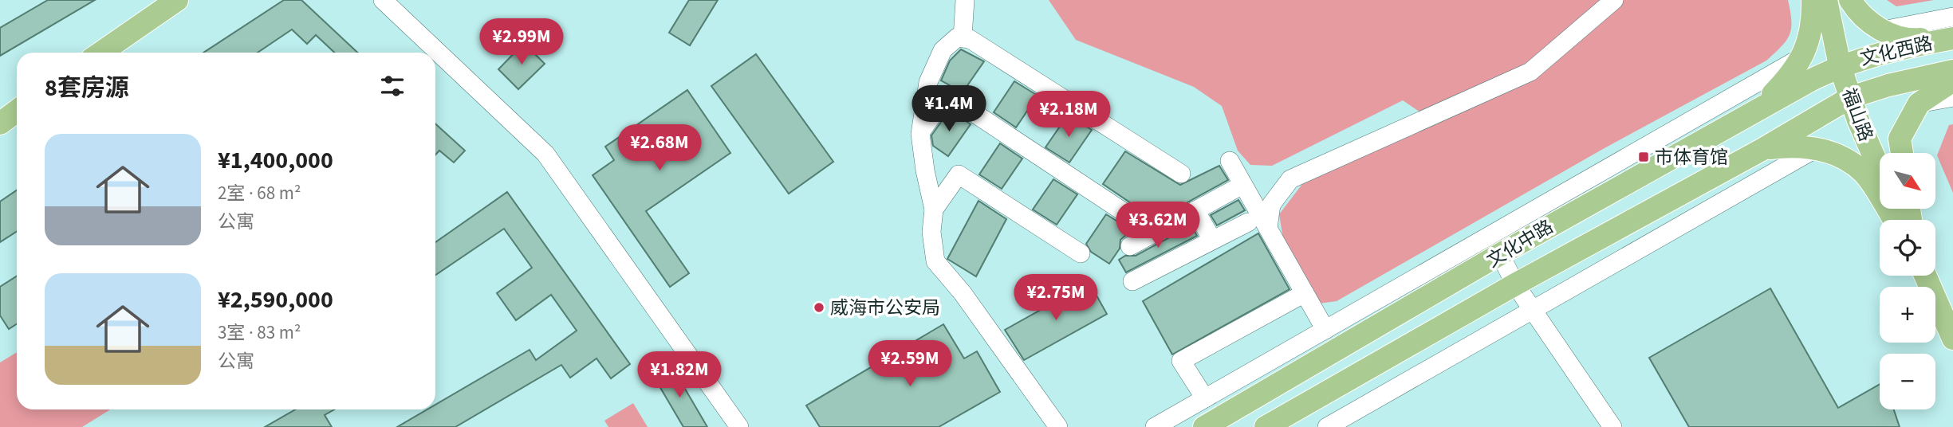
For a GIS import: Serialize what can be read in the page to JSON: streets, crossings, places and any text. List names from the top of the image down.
{
  "streets": {
    "main road": ["文化西路", "福山路", "文化中路"]
  },
  "crossings": [
    ["文化西路", "福山路"],
    ["文化西路", "文化中路"],
    ["福山路", "文化中路"]
  ],
  "places": {
    "transit": ["市体育馆"],
    "other": ["威海市公安局"]
  },
  "north": "bottom right",
  "page": {
    "price": [
      "¥2.99M",
      "¥1.4M",
      "¥2.18M",
      "¥2.68M",
      "¥3.62M",
      "¥2.75M",
      "¥2.59M",
      "¥1.82M"
    ],
    "heading": "8套房源",
    "list": [
      {
        "name": "¥1,400,000",
        "note": "2室 · 68 m² · 公寓"
      },
      {
        "name": "¥2,590,000",
        "note": "3室 · 83 m² · 公寓"
      }
    ],
    "map_buttons": ["+", "−"]
  }
}
